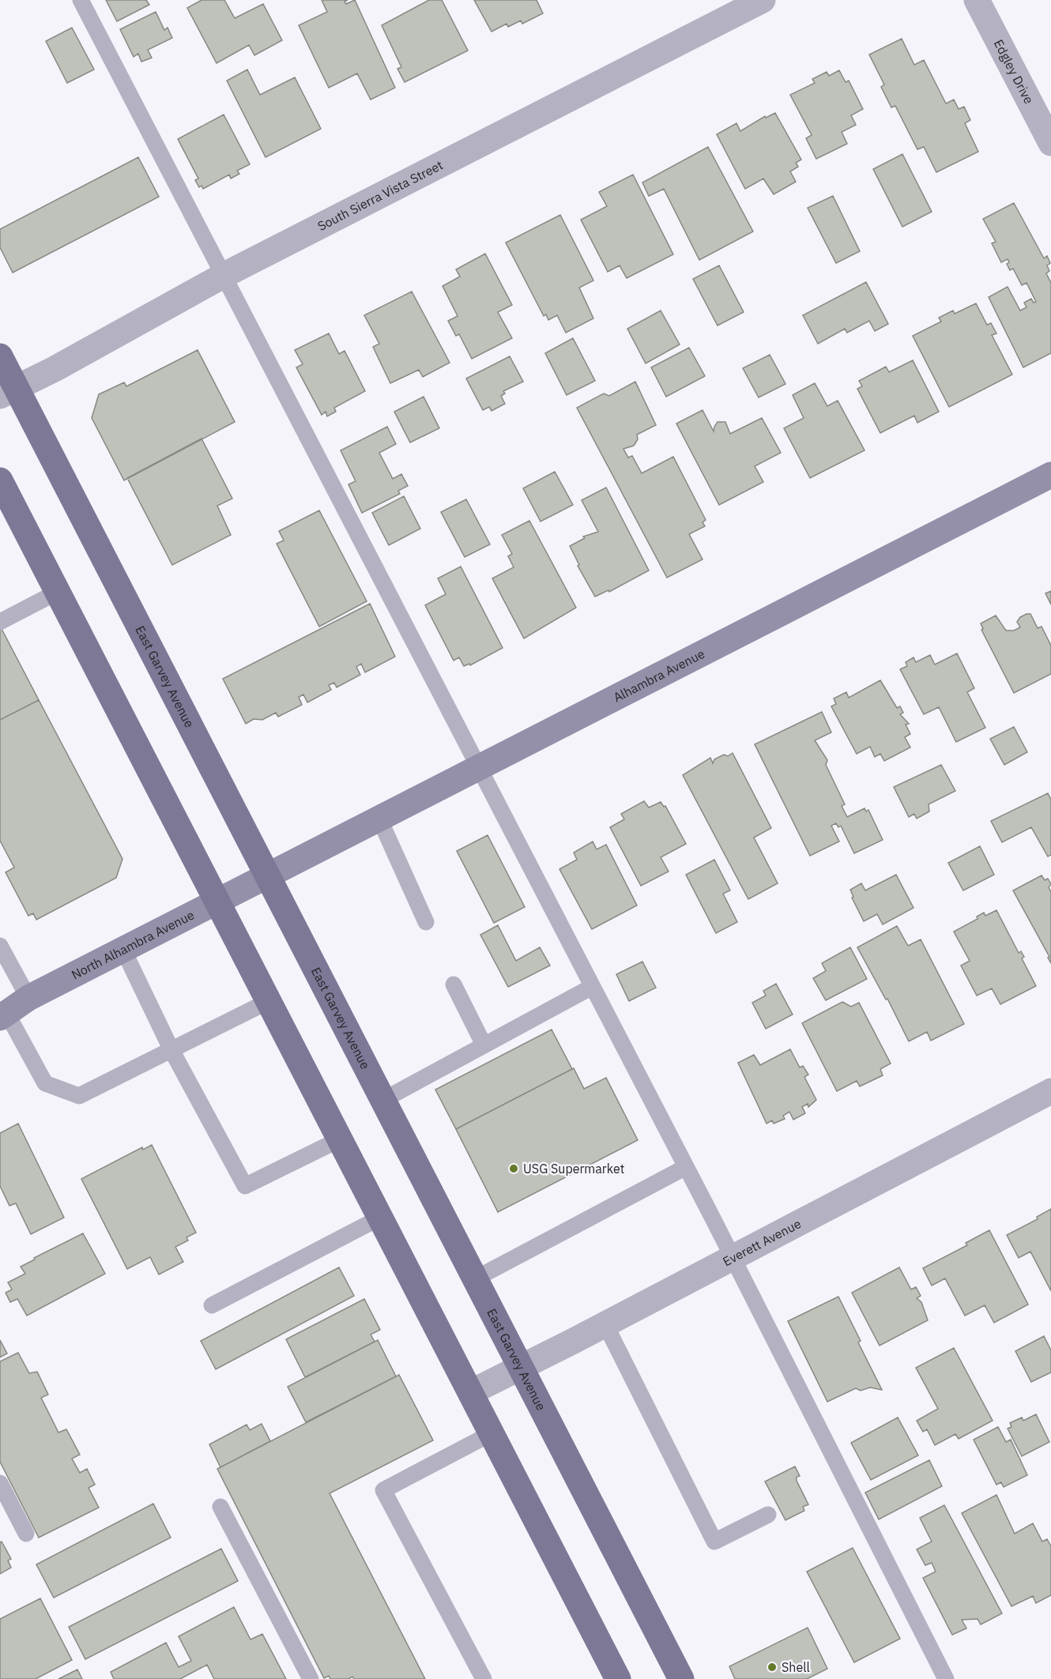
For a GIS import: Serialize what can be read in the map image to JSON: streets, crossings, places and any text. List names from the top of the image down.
{
  "streets": {
    "main road": ["East Garvey Avenue"],
    "street": [
      "Edgley Drive",
      "South Sierra Vista Street",
      "Alhambra Avenue",
      "North Alhambra Avenue",
      "Everett Avenue"
    ]
  },
  "crossings": [
    ["South Sierra Vista Street", "East Garvey Avenue"],
    ["Alhambra Avenue", "East Garvey Avenue"],
    ["Alhambra Avenue", "North Alhambra Avenue"],
    ["East Garvey Avenue", "North Alhambra Avenue"],
    ["East Garvey Avenue", "Everett Avenue"]
  ],
  "places": ["USG Supermarket", "Shell"]
}
